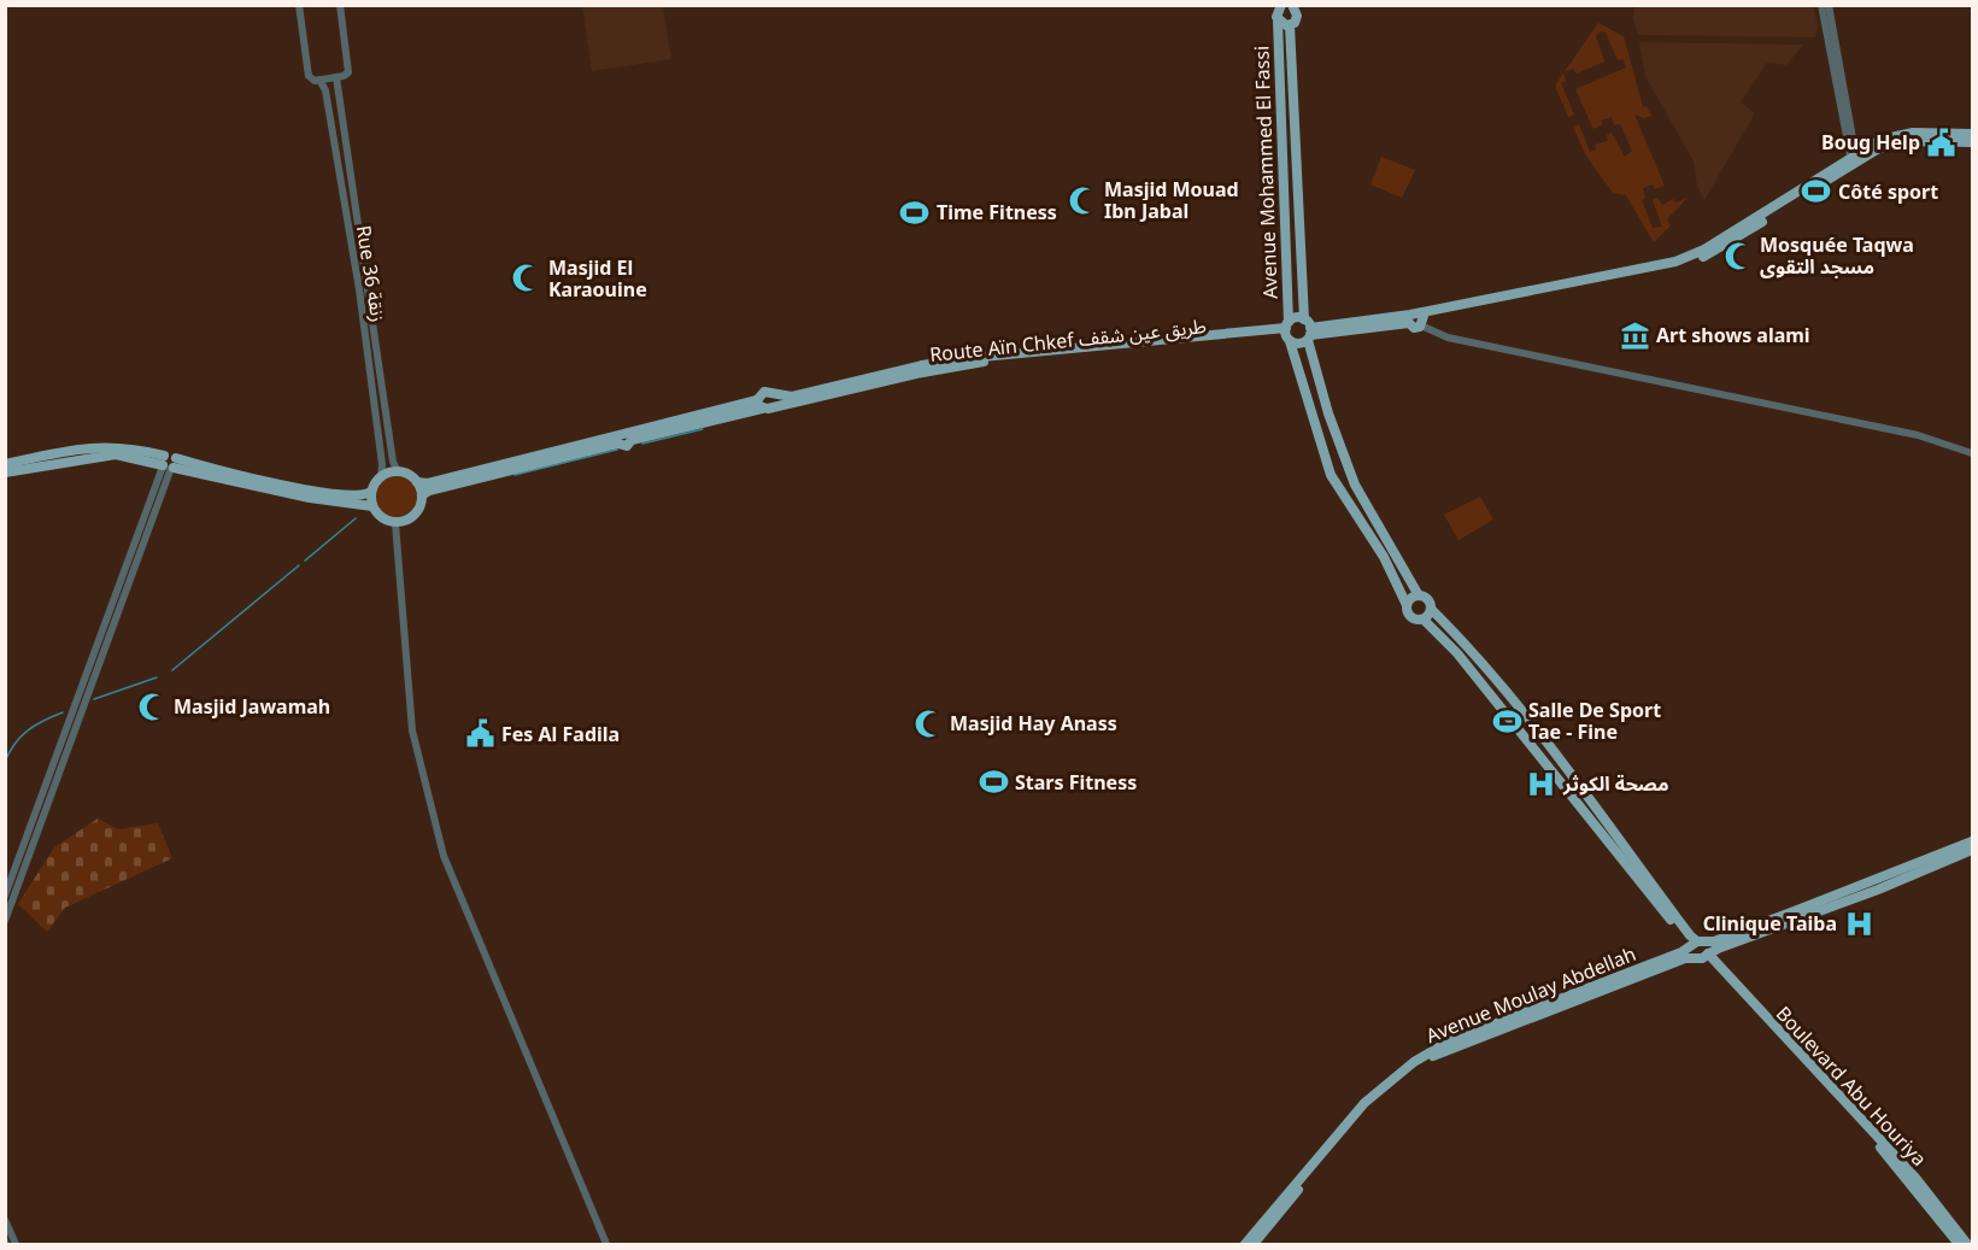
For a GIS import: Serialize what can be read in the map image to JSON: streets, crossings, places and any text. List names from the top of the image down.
{
  "streets": {
    "main road": [
      "Avenue Mohammed El Fassi",
      "Route Aïn Chkef طريق عين شقف",
      "Avenue Moulay Abdellah",
      "Boulevard Abu Houriya"
    ],
    "street": ["Rue 36 زنقة"]
  },
  "crossings": [
    ["Avenue Mohammed El Fassi", "Route Aïn Chkef طريق عين شقف"],
    ["Avenue Moulay Abdellah", "Boulevard Abu Houriya"]
  ],
  "places": {
    "public building": ["Boug Help", "Fes Al Fadila"],
    "sports": [
      "Côté sport",
      "Time Fitness",
      "Salle De Sport Tae - Fine",
      "Stars Fitness"
    ],
    "mosque": [
      "Masjid Mouad Ibn Jabal",
      "Mosquée Taqwa مسجد التقوى",
      "Masjid El Karaouine",
      "Masjid Jawamah",
      "Masjid Hay Anass"
    ],
    "museum": ["Art shows alami"],
    "hospital": ["مصحة الكوثر", "Clinique Taiba"]
  }
}
